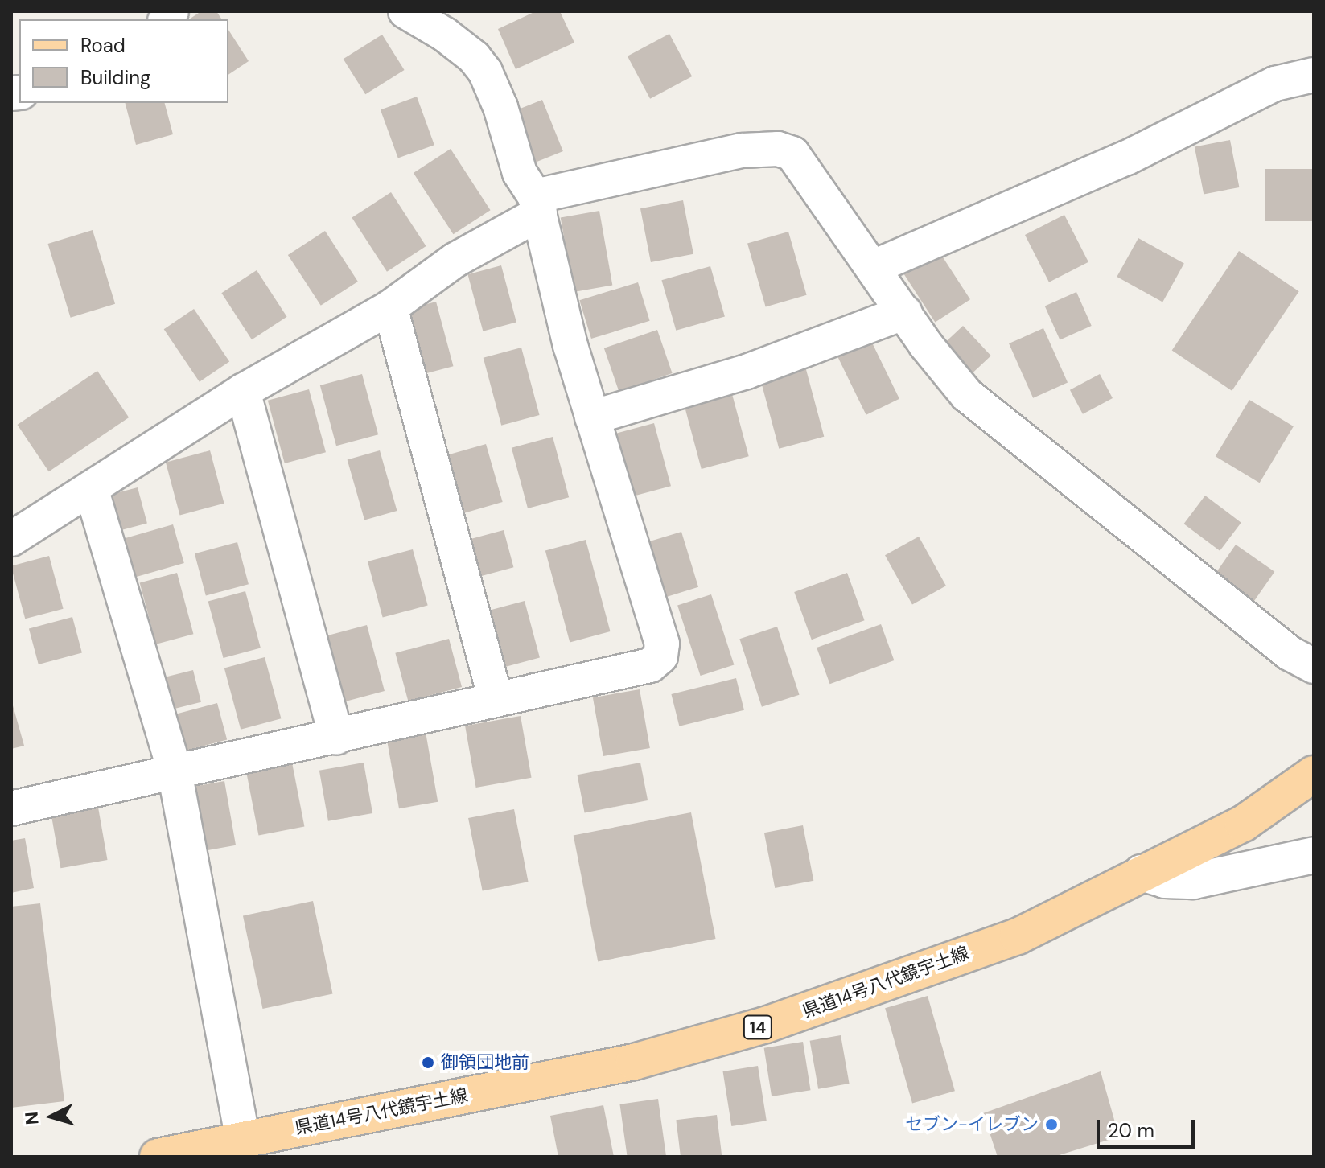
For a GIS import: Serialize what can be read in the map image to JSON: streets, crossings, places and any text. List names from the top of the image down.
{
  "streets": {
    "main road": ["県道14号八代鏡宇土線", "14"]
  },
  "places": ["御領団地前", "セブン-イレブン"],
  "legend": ["Road", "Building"],
  "scale_bar": "20 m",
  "north": "left"
}
